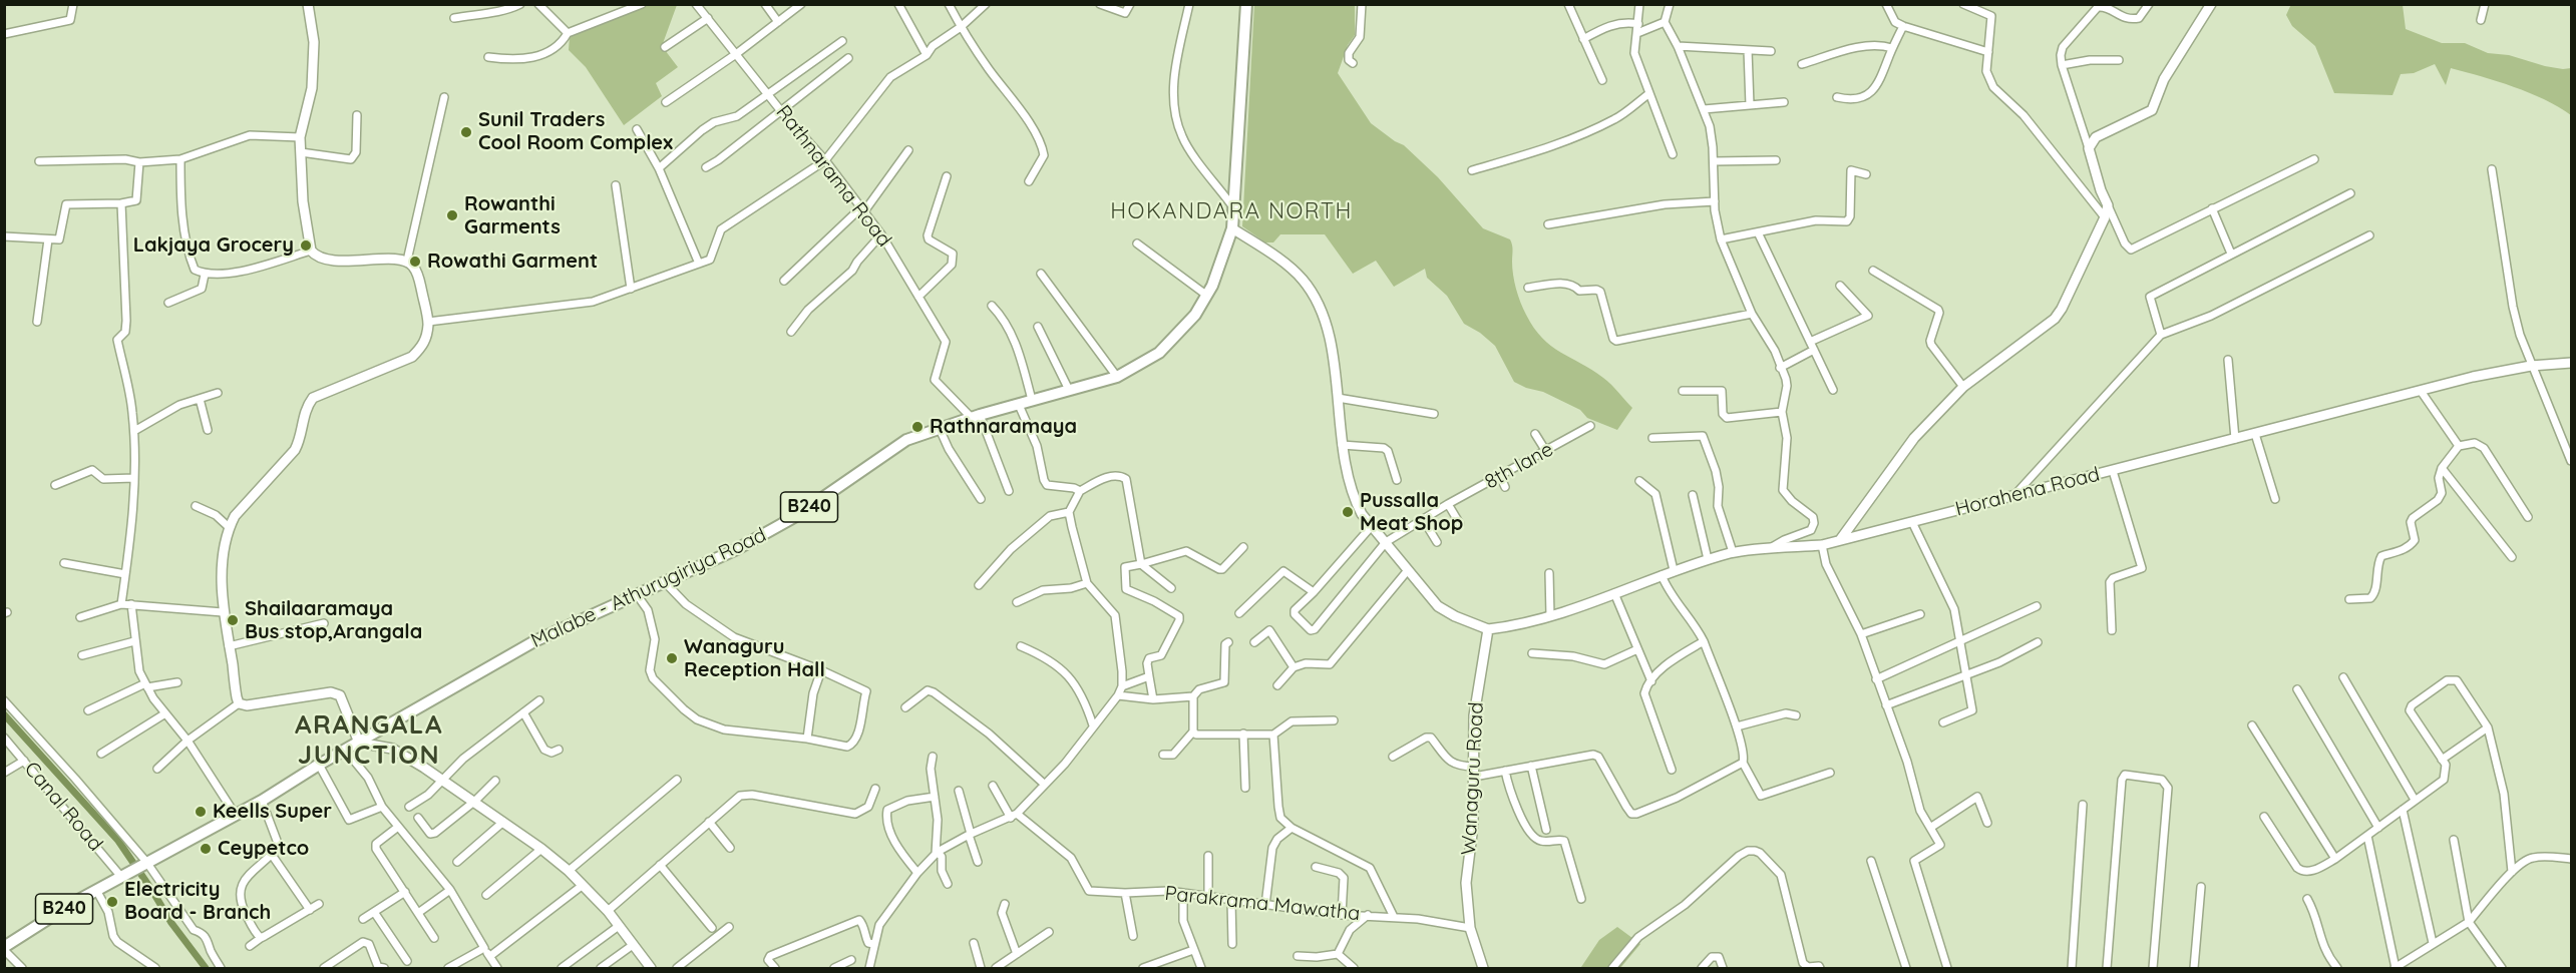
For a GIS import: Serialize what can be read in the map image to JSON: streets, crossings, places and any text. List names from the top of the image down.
{
  "streets": {
    "main road": ["B240", "Malabe - Athurugiriya Road"],
    "street": [
      "Rathnarama Road",
      "8th lane",
      "Horahena Road",
      "Wanaguru Road",
      "Canal Road",
      "Parakrama Mawatha"
    ]
  },
  "crossings": [
    ["Rathnarama Road", "Malabe - Athurugiriya Road"],
    ["Horahena Road", "Wanaguru Road"],
    ["B240", "Malabe - Athurugiriya Road"],
    ["B240", "Canal Road"],
    ["Wanaguru Road", "Parakrama Mawatha"]
  ],
  "districts": ["HOKANDARA NORTH", "ARANGALA JUNCTION"],
  "places": [
    "Sunil Traders Cool Room Complex",
    "Rowanthi Garments",
    "Lakjaya Grocery",
    "Rowathi Garment",
    "Rathnaramaya",
    "Pussalla Meat Shop",
    "Shailaaramaya Bus stop,Arangala",
    "Wanaguru Reception Hall",
    "Keells Super",
    "Ceypetco",
    "Electricity Board - Branch"
  ]
}
